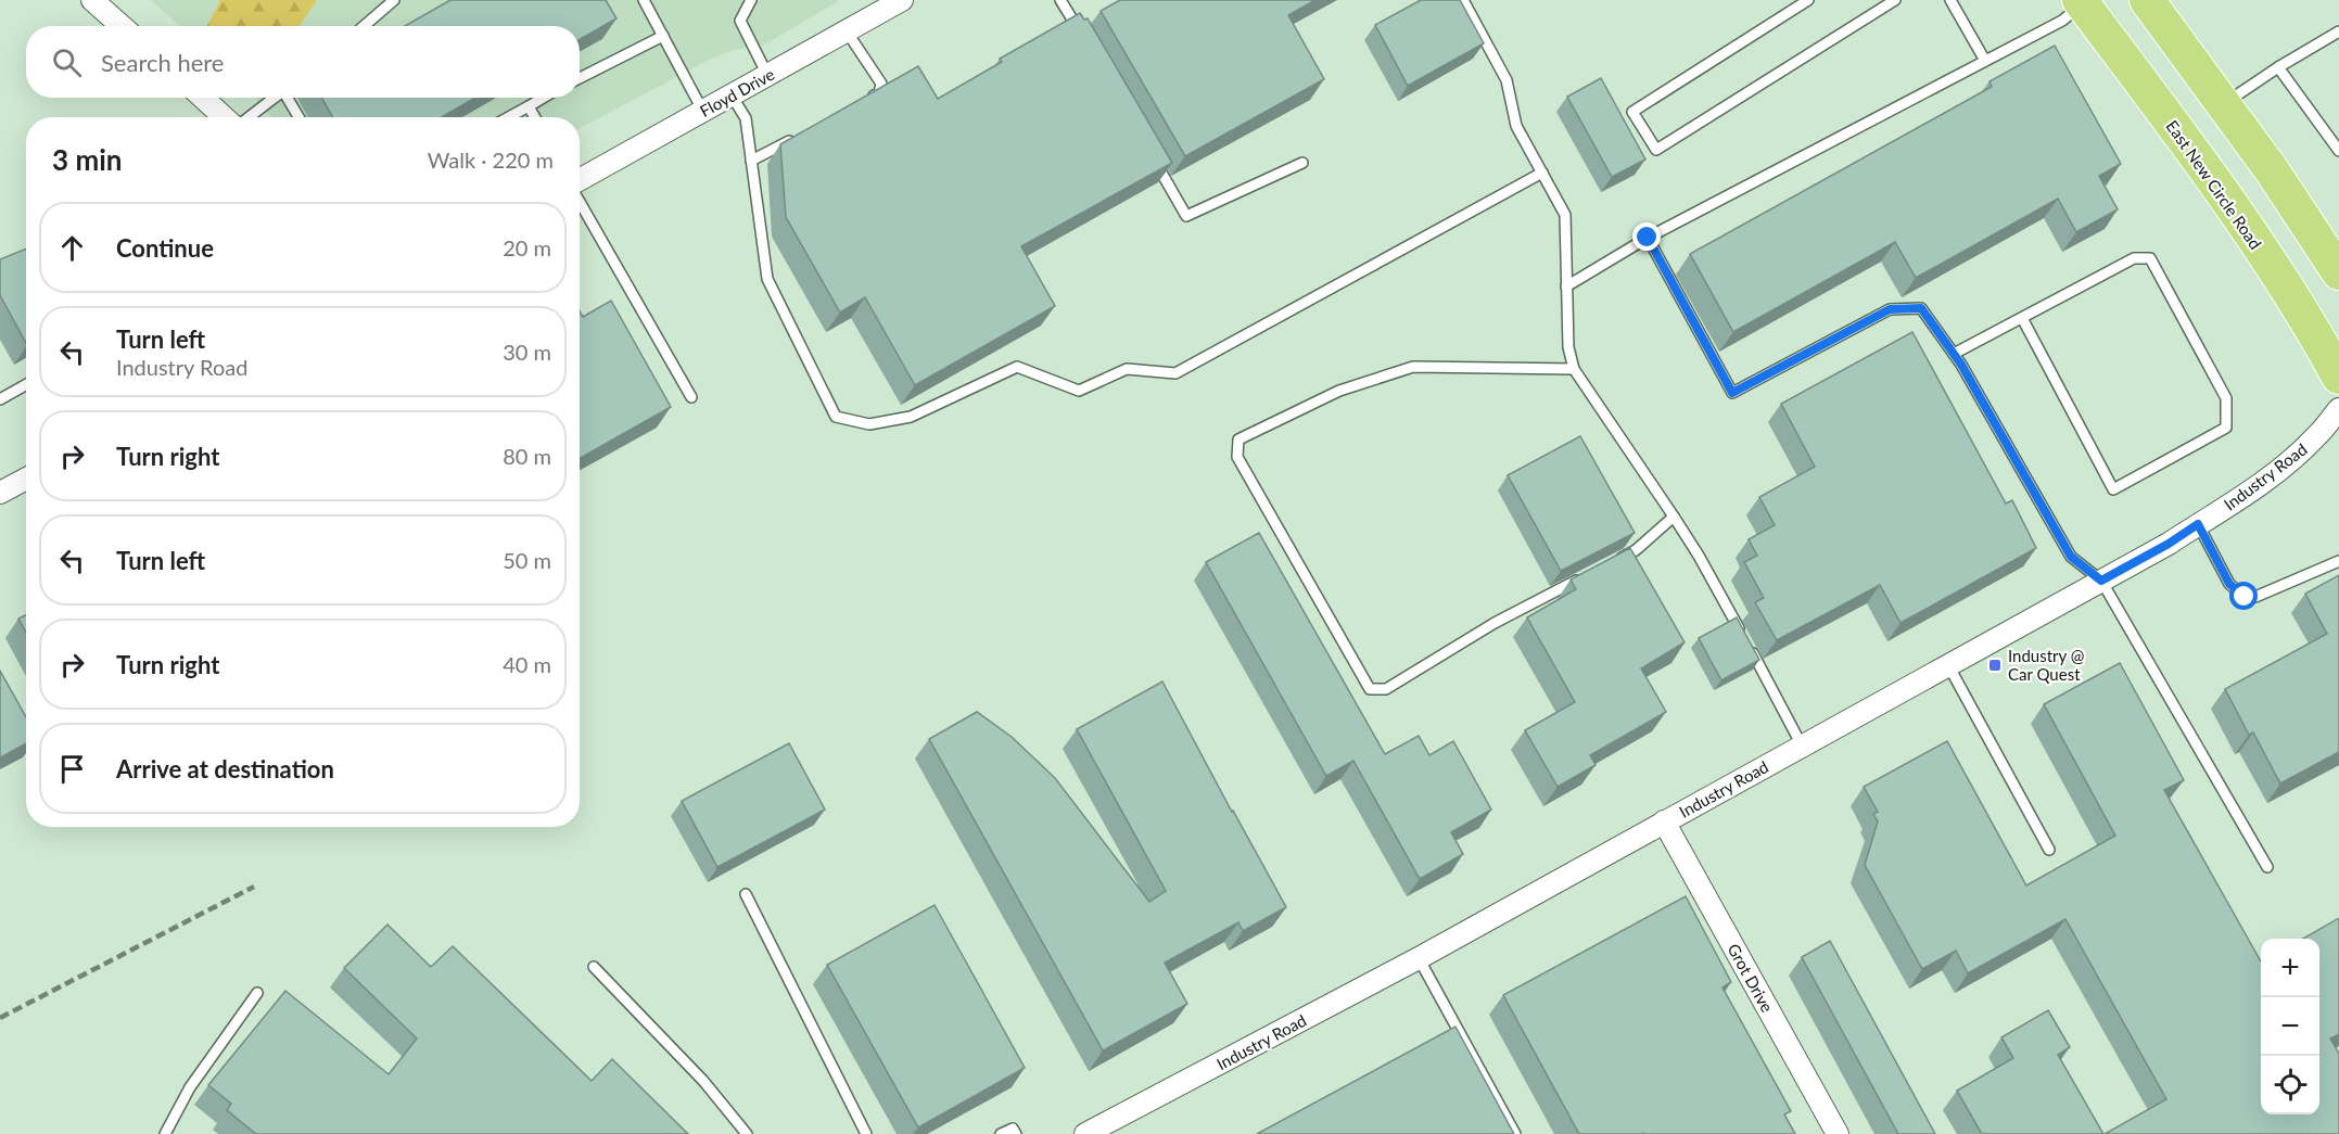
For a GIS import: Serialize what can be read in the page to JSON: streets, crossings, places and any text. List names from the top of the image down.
{
  "streets": {
    "highway": ["East New Circle Road"],
    "street": ["Floyd Drive", "Industry Road", "Grot Drive"]
  },
  "crossings": [
    ["Industry Road", "Grot Drive"]
  ],
  "places": {
    "transit": ["Industry @ Car Quest"]
  },
  "page": {
    "search": "Search here",
    "heading": ["3 min", "Walk · 220 m"],
    "list": [
      ["Continue", "20 m"],
      ["Turn left", "Industry Road", "30 m"],
      ["Turn right", "80 m"],
      ["Turn left", "50 m"],
      ["Turn right", "40 m"],
      "Arrive at destination"
    ],
    "map_buttons": ["+", "−"]
  }
}
